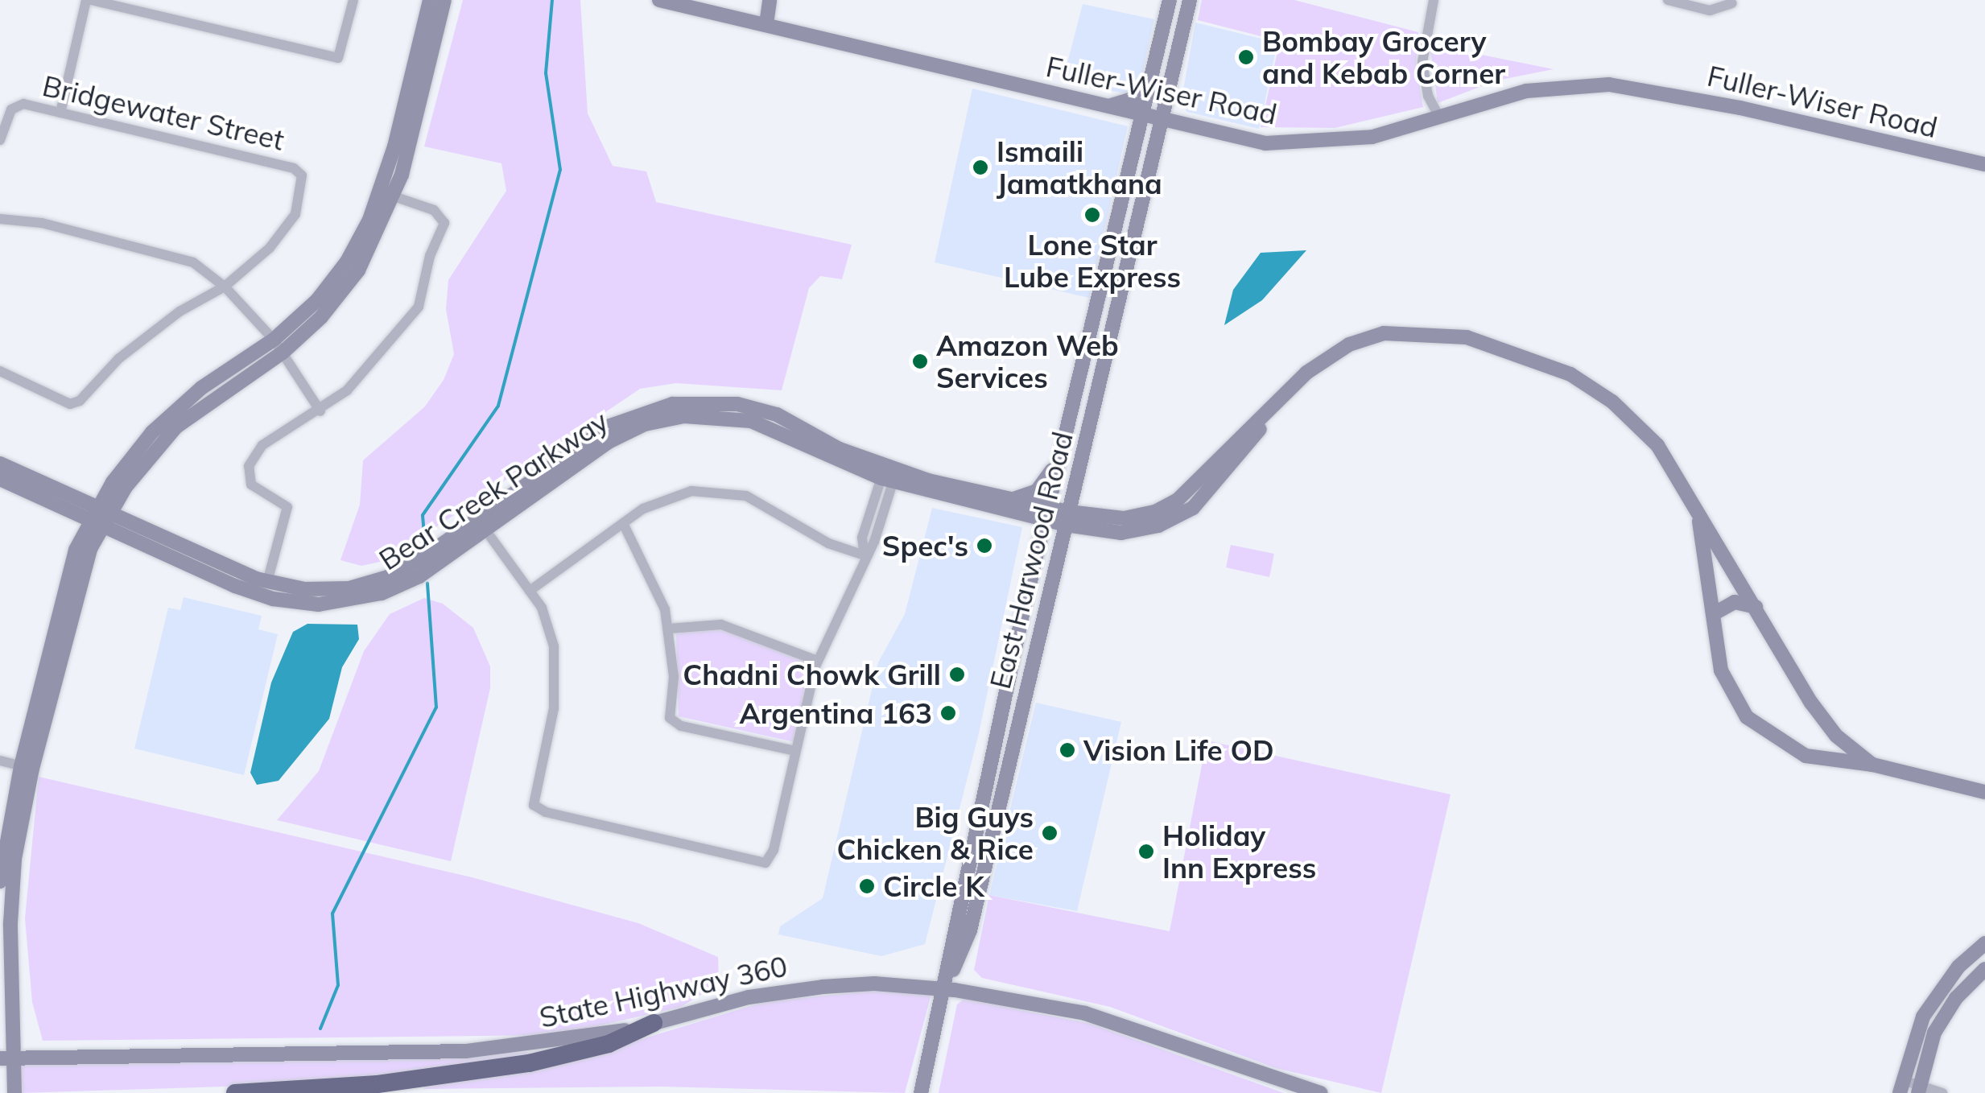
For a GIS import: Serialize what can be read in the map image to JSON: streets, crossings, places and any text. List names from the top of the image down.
{
  "streets": {
    "main road": [
      "Fuller-Wiser Road",
      "Bear Creek Parkway",
      "East Harwood Road",
      "State Highway 360"
    ],
    "street": ["Bridgewater Street"]
  },
  "crossings": [
    ["Fuller-Wiser Road", "East Harwood Road"],
    ["Bear Creek Parkway", "East Harwood Road"],
    ["East Harwood Road", "State Highway 360"]
  ],
  "places": [
    "Bombay Grocery and Kebab Corner",
    "Ismaili Jamatkhana",
    "Lone Star Lube Express",
    "Amazon Web Services",
    "Spec's",
    "Chadni Chowk Grill",
    "Argentina 163",
    "Vision Life OD",
    "Big Guys Chicken & Rice",
    "Holiday Inn Express",
    "Circle K"
  ]
}
